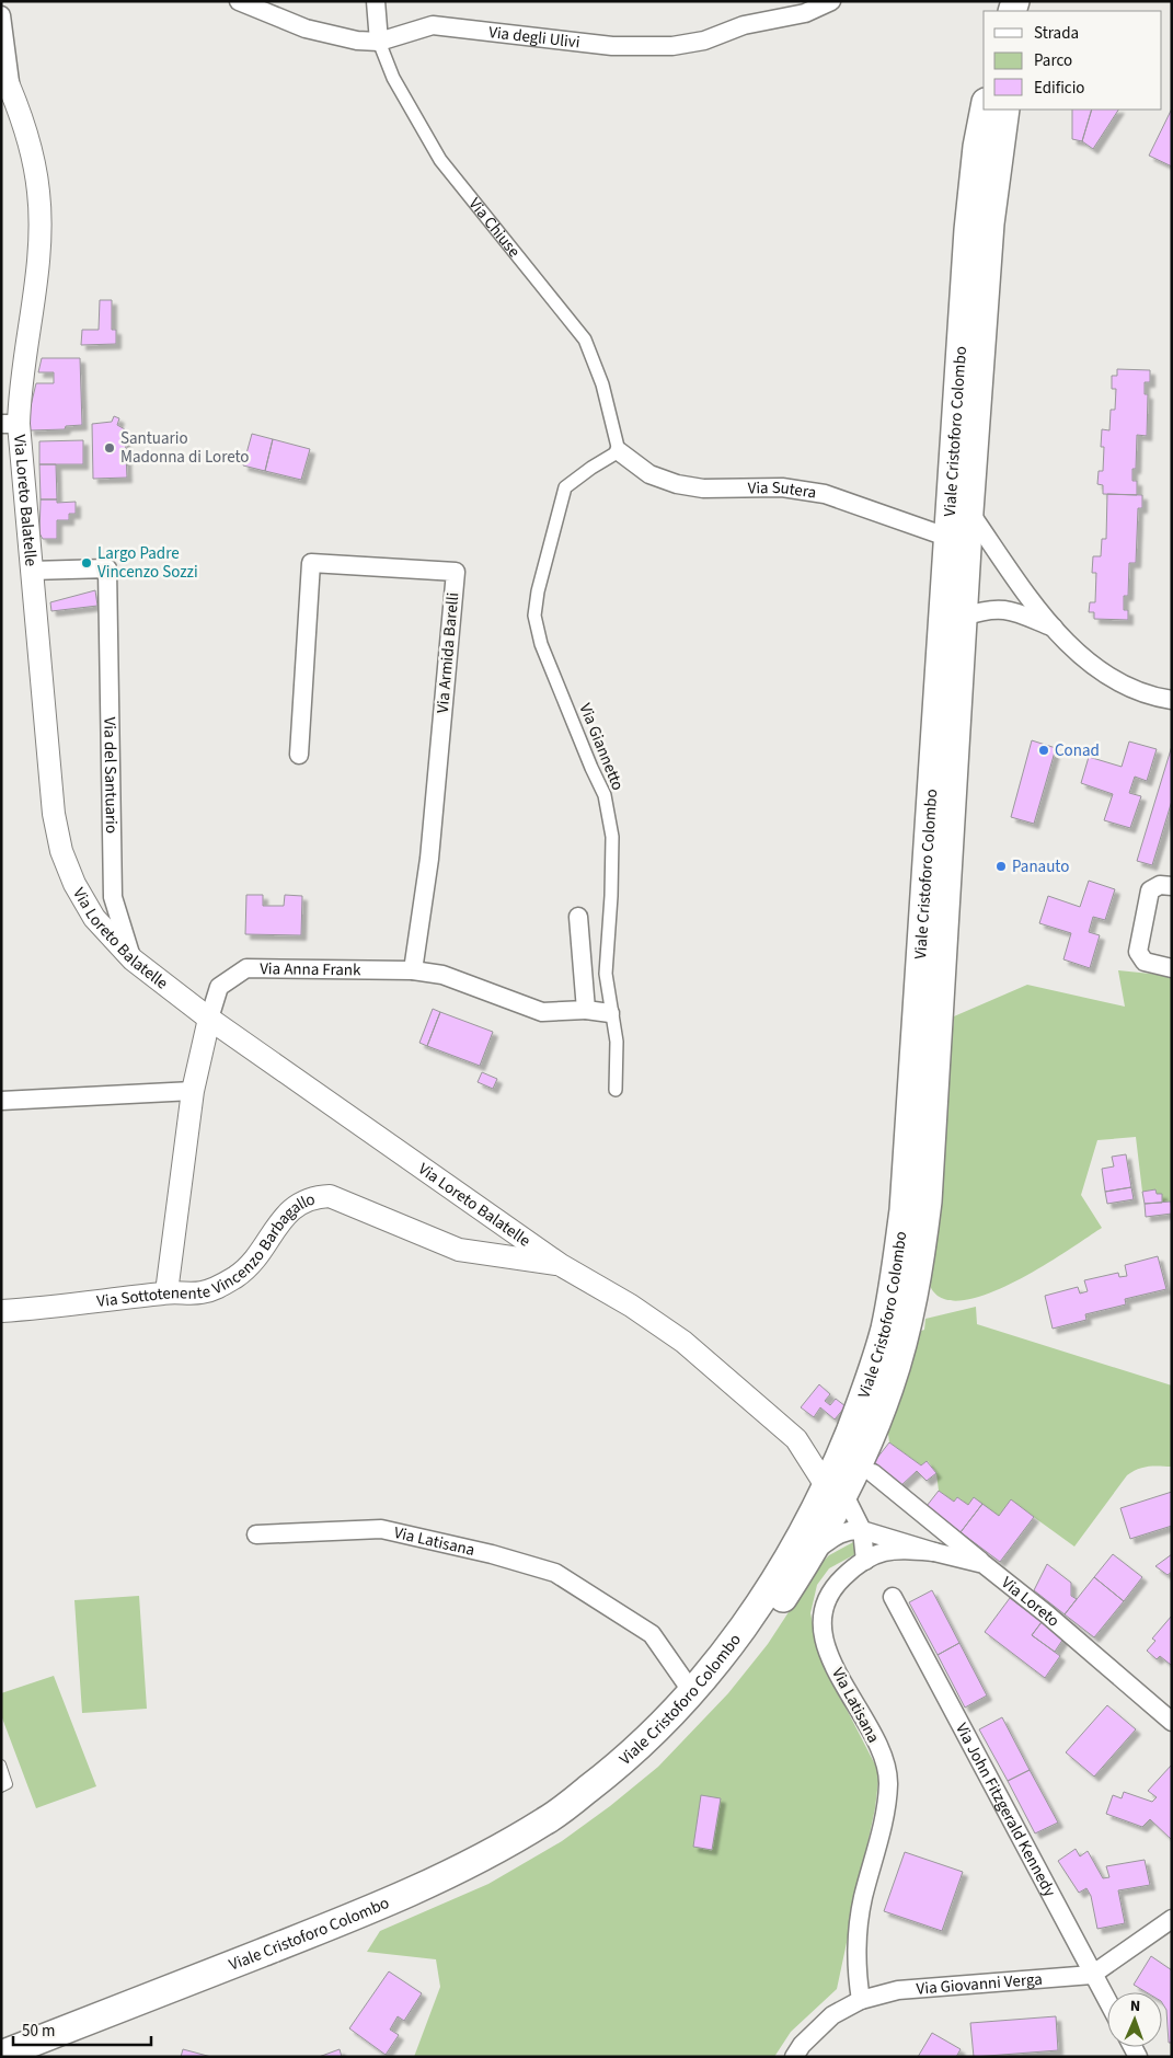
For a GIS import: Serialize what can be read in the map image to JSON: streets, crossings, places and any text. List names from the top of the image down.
{
  "streets": {
    "main road": ["Viale Cristoforo Colombo"],
    "street": [
      "Via degli Ulivi",
      "Via Chiuse",
      "Via Sutera",
      "Via Loreto Balatelle",
      "Via Armida Barelli",
      "Via Giannetto",
      "Via del Santuario",
      "Via Anna Frank",
      "Via Sottotenente Vincenzo Barbagallo",
      "Via Latisana",
      "Via Loreto",
      "Via John Fitzgerald Kennedy",
      "Via Giovanni Verga"
    ]
  },
  "crossings": [
    ["Via degli Ulivi", "Via Chiuse"],
    ["Via Chiuse", "Via Sutera"],
    ["Via Chiuse", "Via Giannetto"],
    ["Viale Cristoforo Colombo", "Via Sutera"],
    ["Viale Cristoforo Colombo", "Via Loreto Balatelle"],
    ["Viale Cristoforo Colombo", "Via Latisana"],
    ["Via Sutera", "Via Giannetto"],
    ["Via Loreto Balatelle", "Via del Santuario"],
    ["Via Loreto Balatelle", "Via Anna Frank"],
    ["Via Loreto Balatelle", "Via Sottotenente Vincenzo Barbagallo"],
    ["Via Armida Barelli", "Via Anna Frank"],
    ["Via Giannetto", "Via Anna Frank"],
    ["Via Anna Frank", "Via Sottotenente Vincenzo Barbagallo"],
    ["Via Latisana", "Via Loreto"],
    ["Via Latisana", "Via Giovanni Verga"],
    ["Via John Fitzgerald Kennedy", "Via Giovanni Verga"]
  ],
  "places": [
    "Santuario Madonna di Loreto",
    "Largo Padre Vincenzo Sozzi",
    "Conad",
    "Panauto"
  ],
  "legend": ["Strada", "Parco", "Edificio"],
  "scale_bar": "50 m",
  "north": "top"
}
